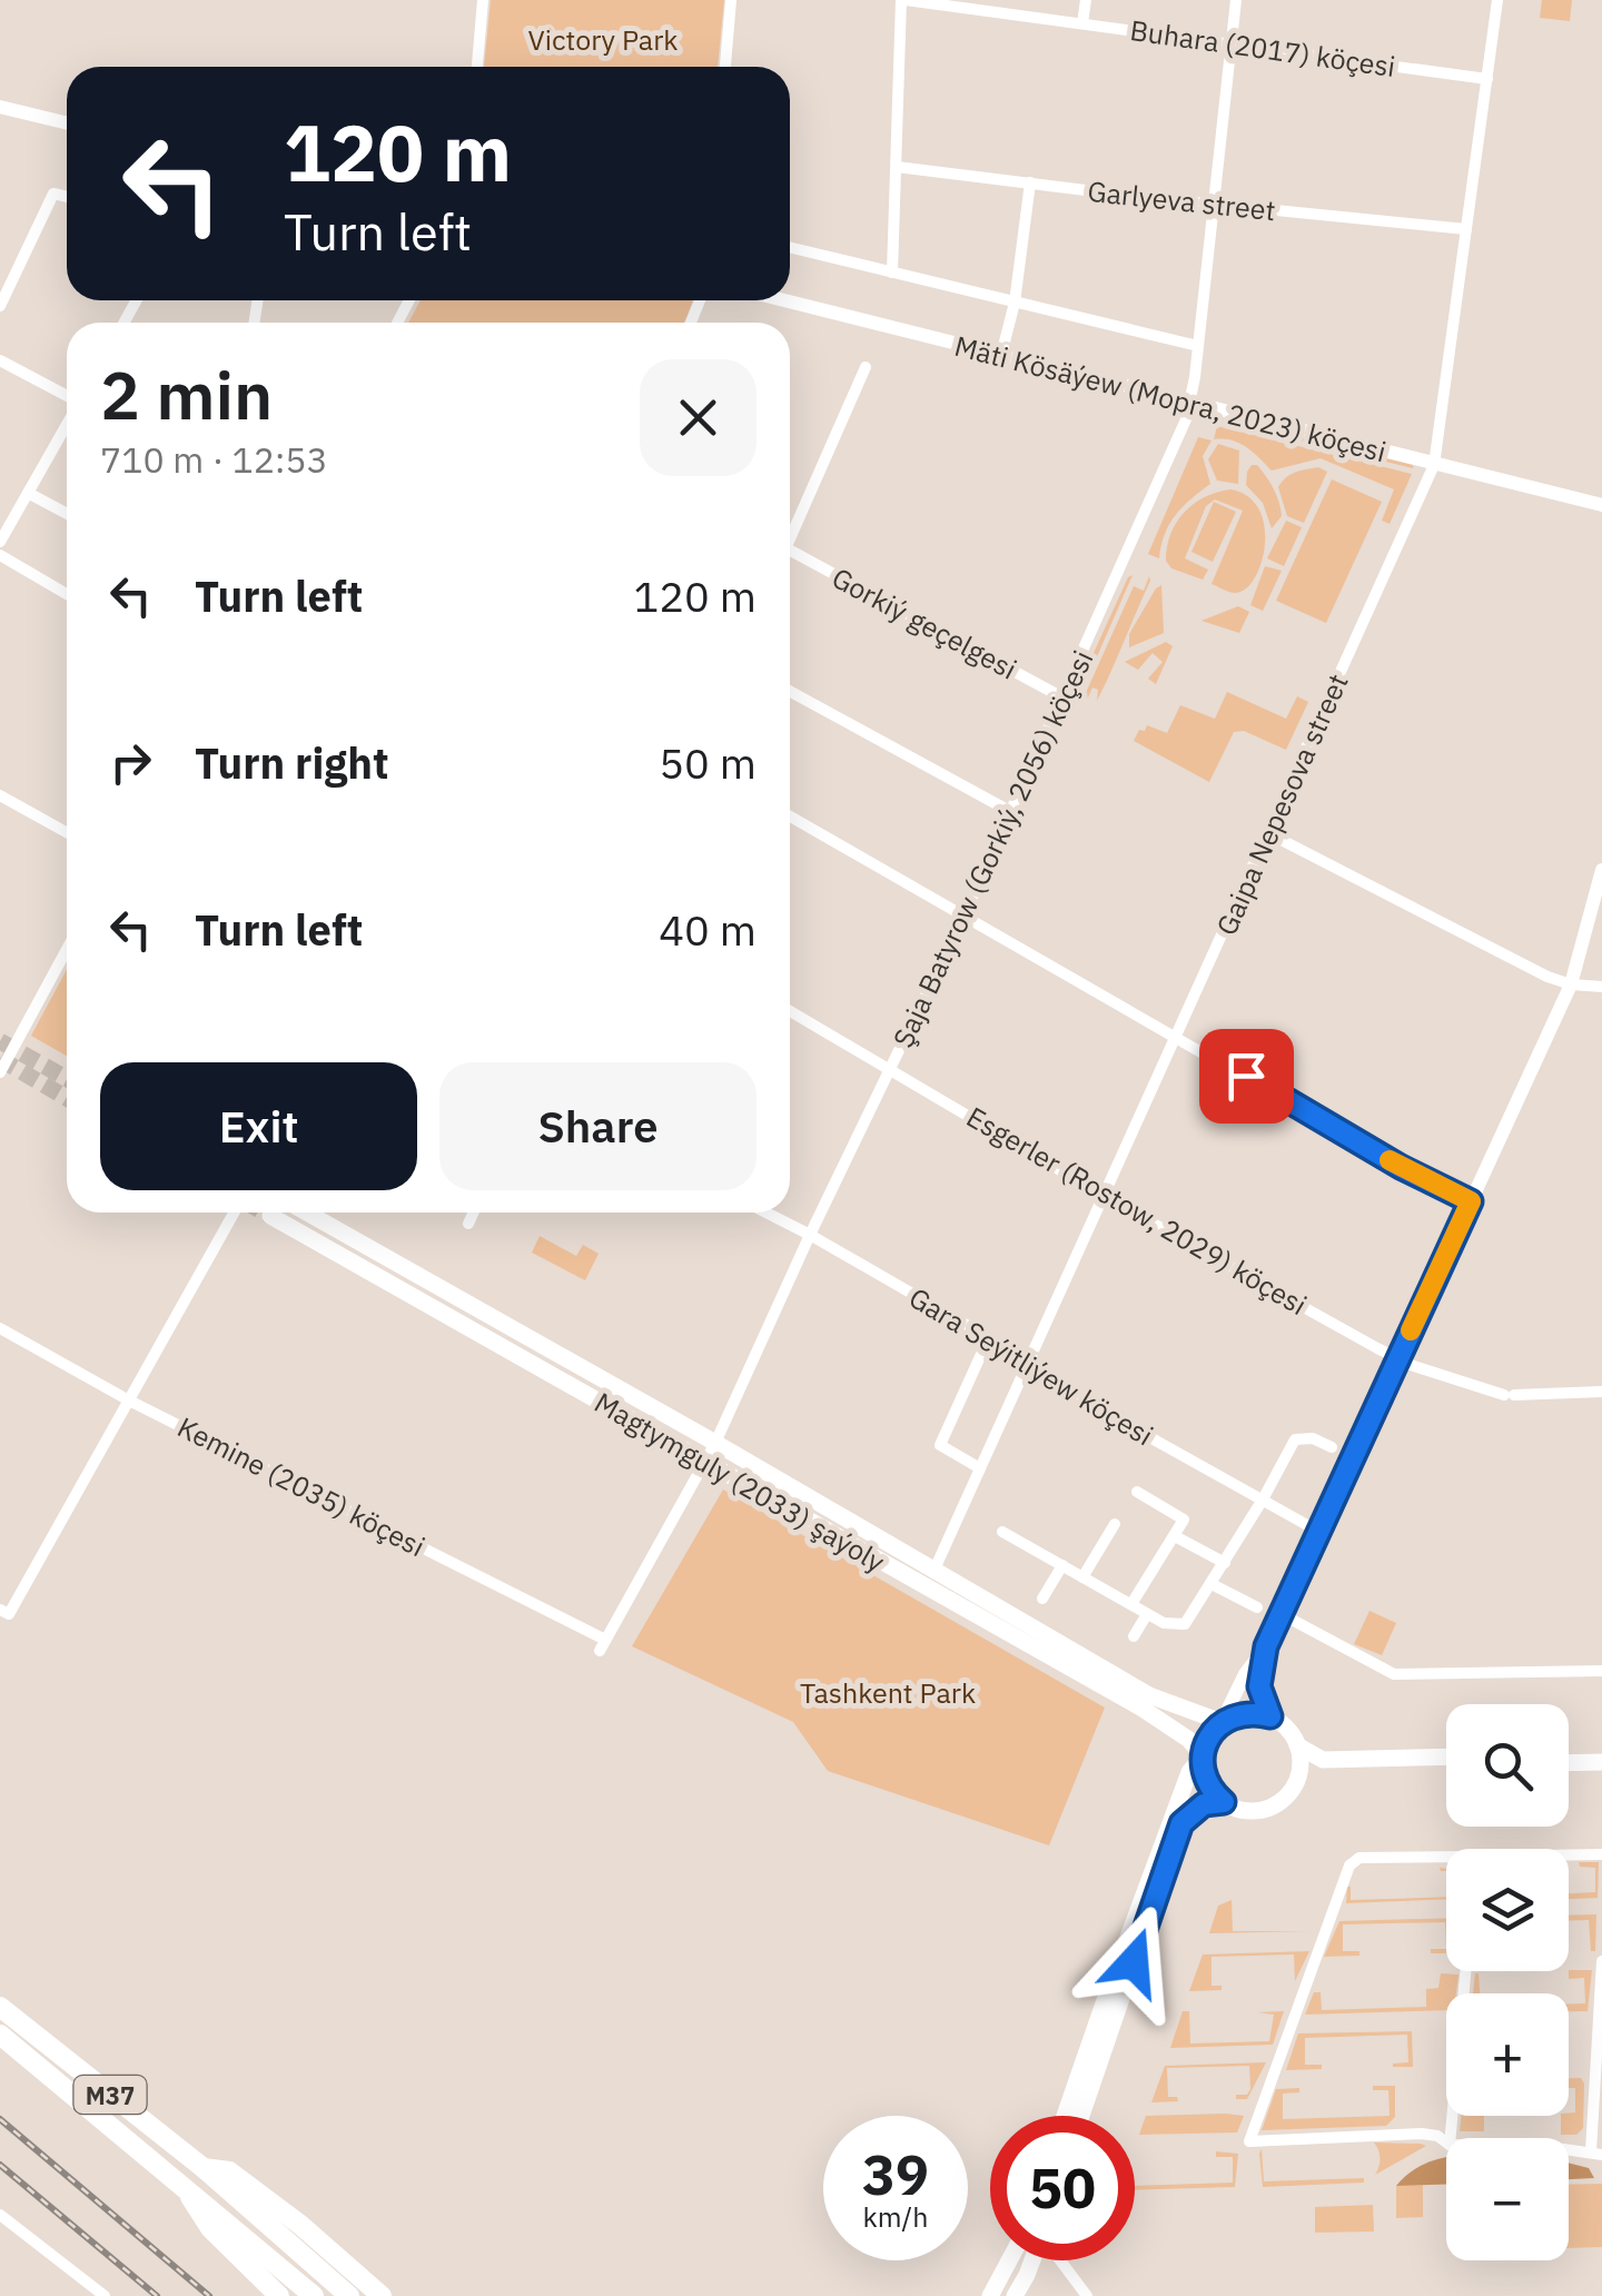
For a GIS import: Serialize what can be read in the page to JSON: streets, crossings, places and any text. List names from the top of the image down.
{
  "streets": {
    "highway": ["M37"],
    "main road": ["Magtymguly (2033) şaýoly"],
    "street": [
      "Buhara (2017) köçesi",
      "Garlyeva street",
      "Mäti Kösäýew (Mopra, 2023) köçesi",
      "Gorkiý geçelgesi",
      "Gaipa Nepesova street",
      "Şaja Batyrow (Gorkiý, 2056) köçesi",
      "Esgerler (Rostow, 2029) köçesi",
      "Gara Seýitliýew köçesi",
      "Kemine (2035) köçesi"
    ]
  },
  "crossings": [
    ["Buhara (2017) köçesi", "Gaipa Nepesova street"],
    ["Buhara (2017) köçesi", "Şaja Batyrow (Gorkiý, 2056) köçesi"],
    ["Garlyeva street", "Gaipa Nepesova street"],
    ["Garlyeva street", "Şaja Batyrow (Gorkiý, 2056) köçesi"],
    ["Mäti Kösäýew (Mopra, 2023) köçesi", "Gaipa Nepesova street"],
    ["Mäti Kösäýew (Mopra, 2023) köçesi", "Şaja Batyrow (Gorkiý, 2056) köçesi"],
    ["Gorkiý geçelgesi", "Şaja Batyrow (Gorkiý, 2056) köçesi"],
    ["Gaipa Nepesova street", "Esgerler (Rostow, 2029) köçesi"],
    ["Gaipa Nepesova street", "Gara Seýitliýew köçesi"],
    ["Gaipa Nepesova street", "Magtymguly (2033) şaýoly"],
    ["Şaja Batyrow (Gorkiý, 2056) köçesi", "Esgerler (Rostow, 2029) köçesi"],
    ["Şaja Batyrow (Gorkiý, 2056) köçesi", "Gara Seýitliýew köçesi"],
    ["Şaja Batyrow (Gorkiý, 2056) köçesi", "Magtymguly (2033) şaýoly"],
    ["Şaja Batyrow (Gorkiý, 2056) köçesi", "Kemine (2035) köçesi"]
  ],
  "parks": ["Victory Park", "Tashkent Park"],
  "page": {
    "turn": ["120 m", "Turn left"],
    "heading": ["2 min", "710 m · 12:53"],
    "list": [
      {
        "name": "Turn left",
        "value": "120 m"
      },
      {
        "name": "Turn right",
        "value": "50 m"
      },
      {
        "name": "Turn left",
        "value": "40 m"
      }
    ],
    "buttons": ["Exit", "Share"],
    "map_buttons": ["+", "−"],
    "speed": "39 km/h",
    "limit": "50"
  }
}
